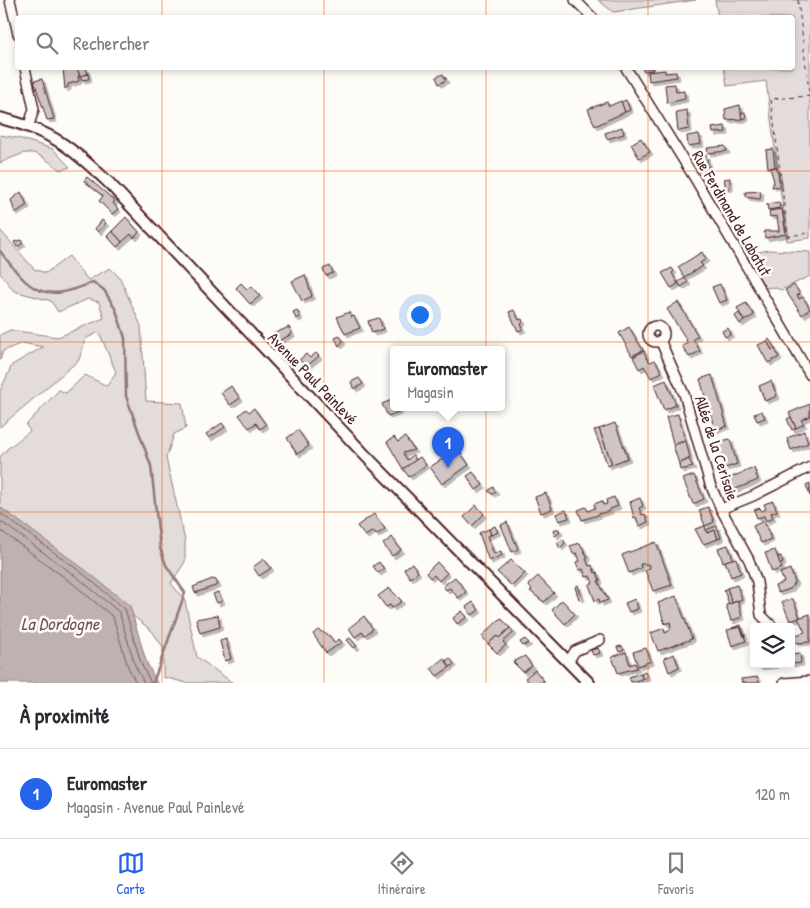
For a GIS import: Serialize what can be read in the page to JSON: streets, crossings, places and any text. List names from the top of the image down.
{
  "streets": {
    "main road": ["Avenue Paul Painlevé"],
    "street": ["Rue Ferdinand de Labatut", "Allée de la Cerisaie"]
  },
  "water": ["La Dordogne"],
  "page": {
    "search": "Rechercher",
    "popup": ["Euromaster", "Magasin"],
    "pins": "1",
    "heading": "À proximité",
    "list": [
      {
        "mark": "1",
        "name": "Euromaster",
        "note": "Magasin · Avenue Paul Painlevé",
        "value": "120 m"
      }
    ],
    "nav": ["Carte", "Itinéraire", "Favoris"]
  }
}
